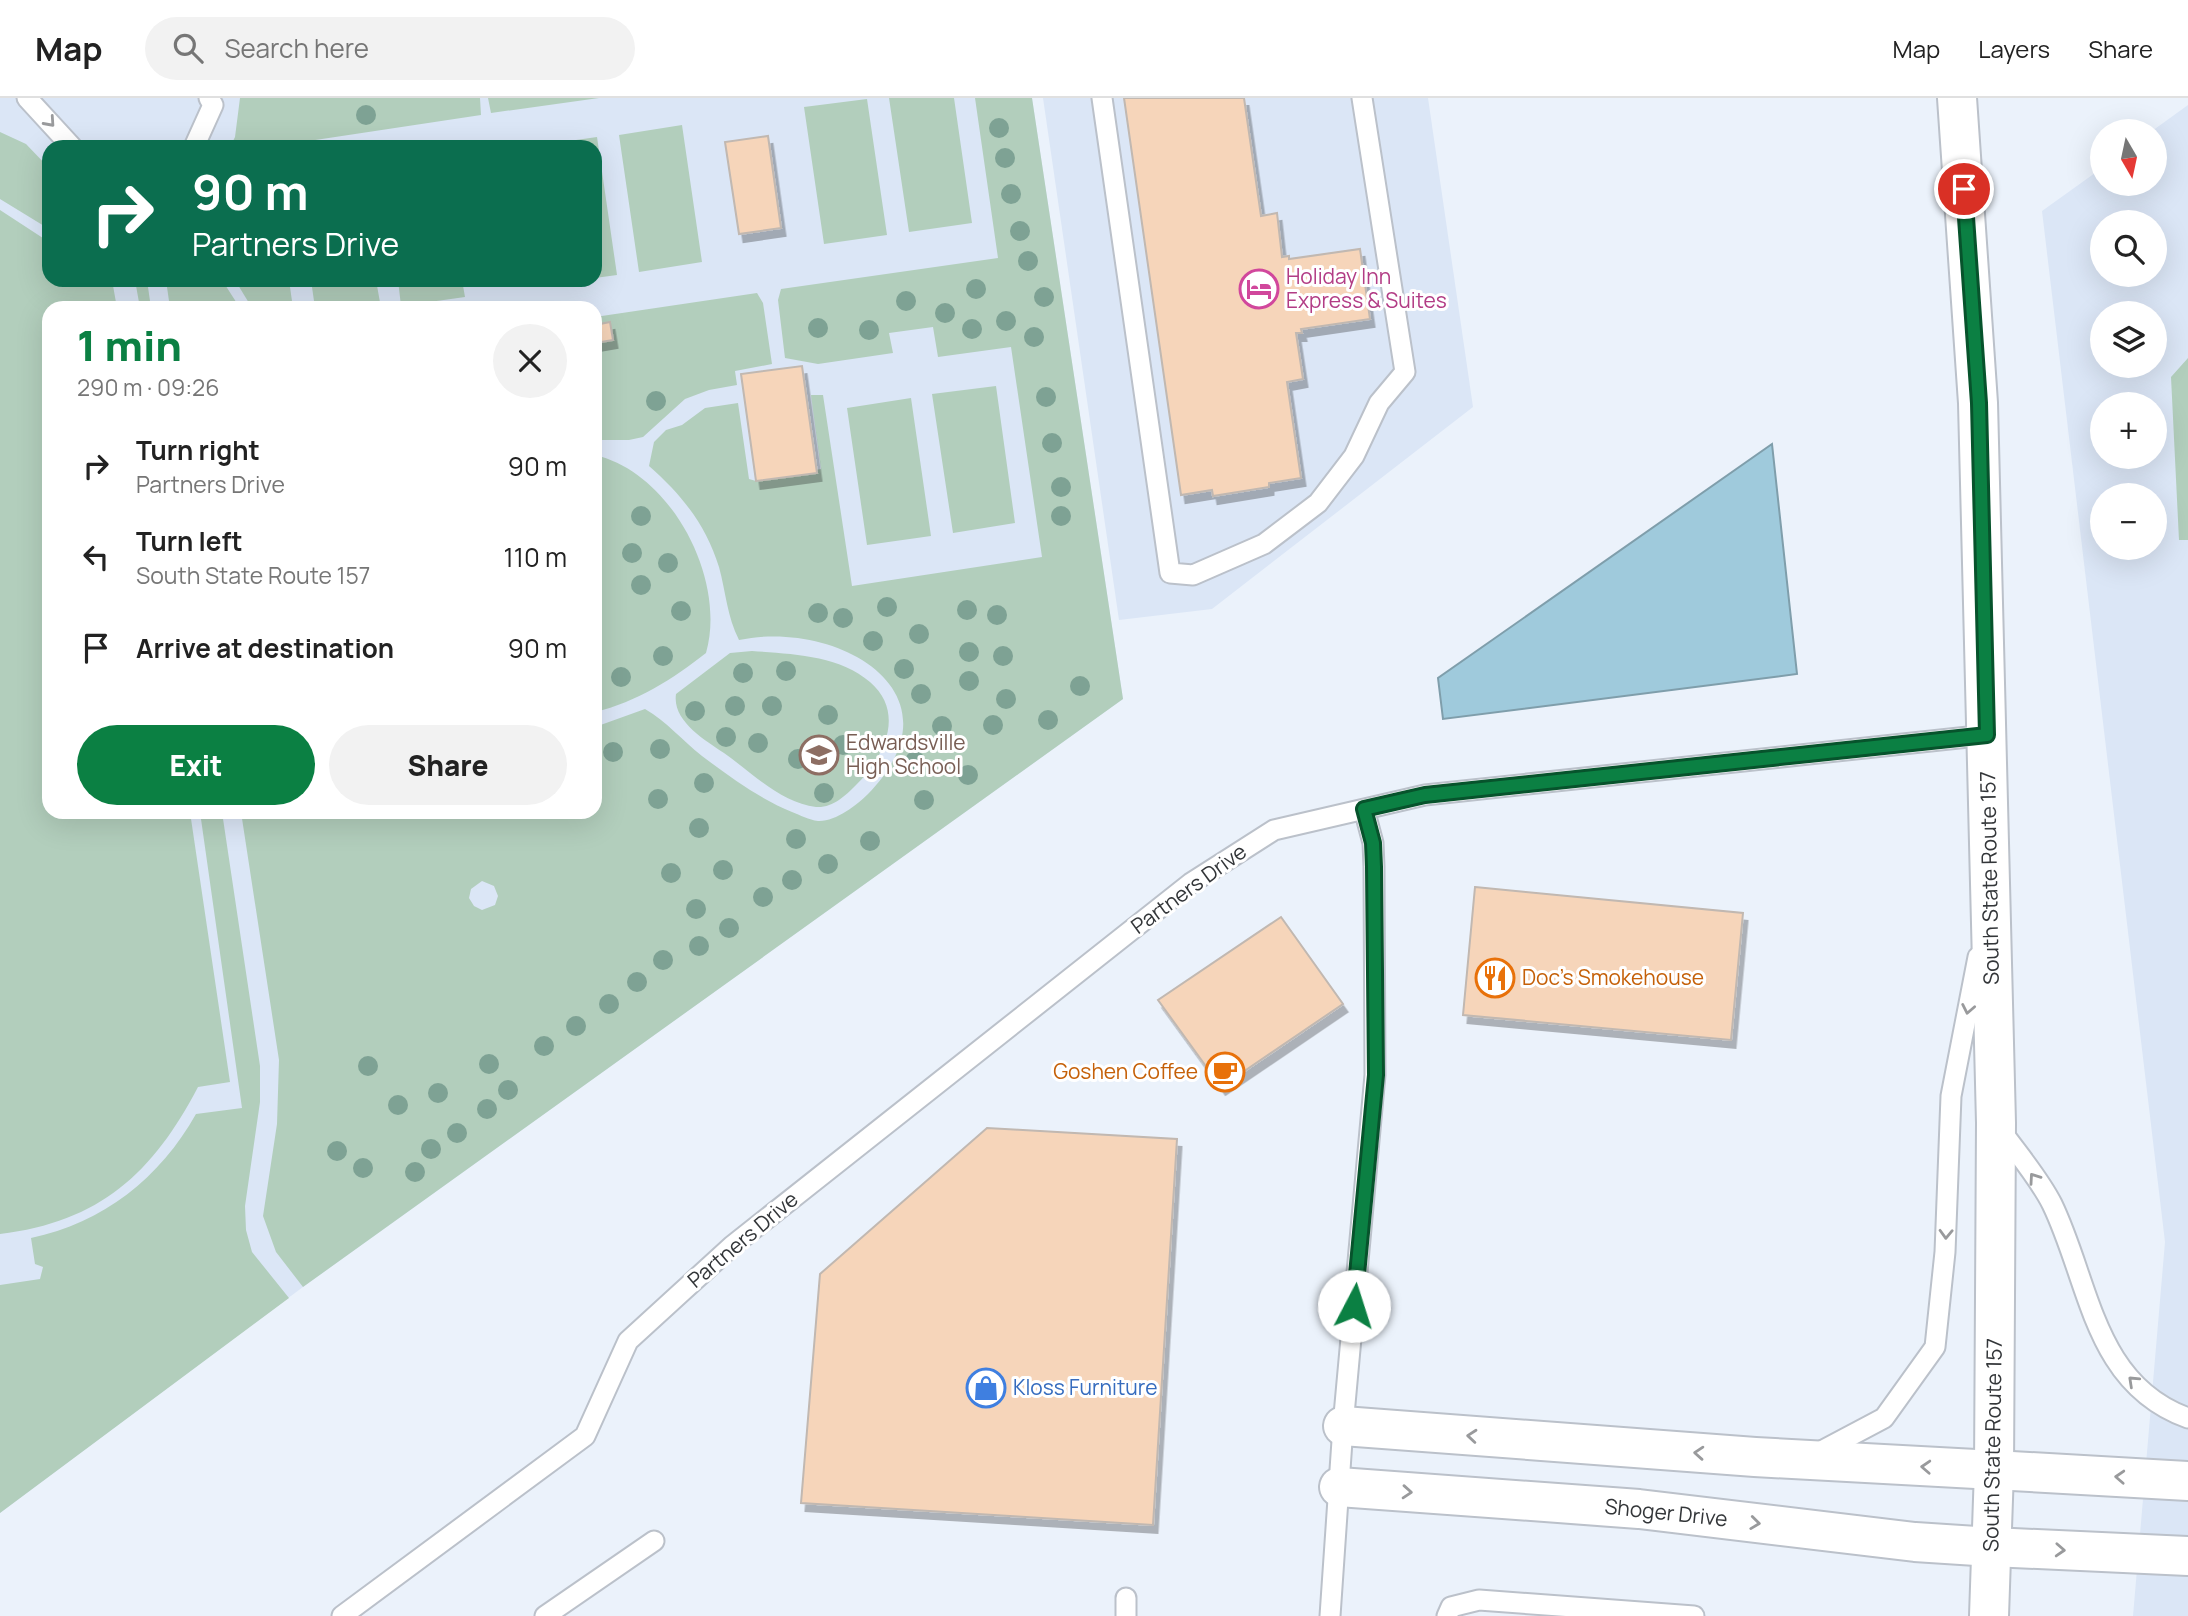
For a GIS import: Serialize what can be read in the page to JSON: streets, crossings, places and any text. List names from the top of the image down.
{
  "streets": {
    "street": ["South State Route 157", "Shoger Drive"],
    "lane": ["Partners Drive"]
  },
  "crossings": [
    ["South State Route 157", "Partners Drive"],
    ["South State Route 157", "Shoger Drive"]
  ],
  "places": {
    "hotel": ["Holiday Inn Express & Suites"],
    "school or university": ["Edwardsville High School"],
    "restaurant": ["Doc's Smokehouse"],
    "cafe": ["Goshen Coffee"],
    "shop": ["Kloss Furniture"]
  },
  "north": "bottom",
  "page": {
    "header": "Map",
    "search": "Search here",
    "nav": ["Map", "Layers", "Share"],
    "map_buttons": ["+", "−"],
    "turn": ["90 m", "Partners Drive"],
    "heading": ["1 min", "290 m · 09:26"],
    "list": [
      {
        "name": "Turn right",
        "note": "Partners Drive",
        "value": "90 m"
      },
      {
        "name": "Turn left",
        "note": "South State Route 157",
        "value": "110 m"
      },
      {
        "name": "Arrive at destination",
        "value": "90 m"
      }
    ],
    "buttons": ["Exit", "Share"]
  }
}
